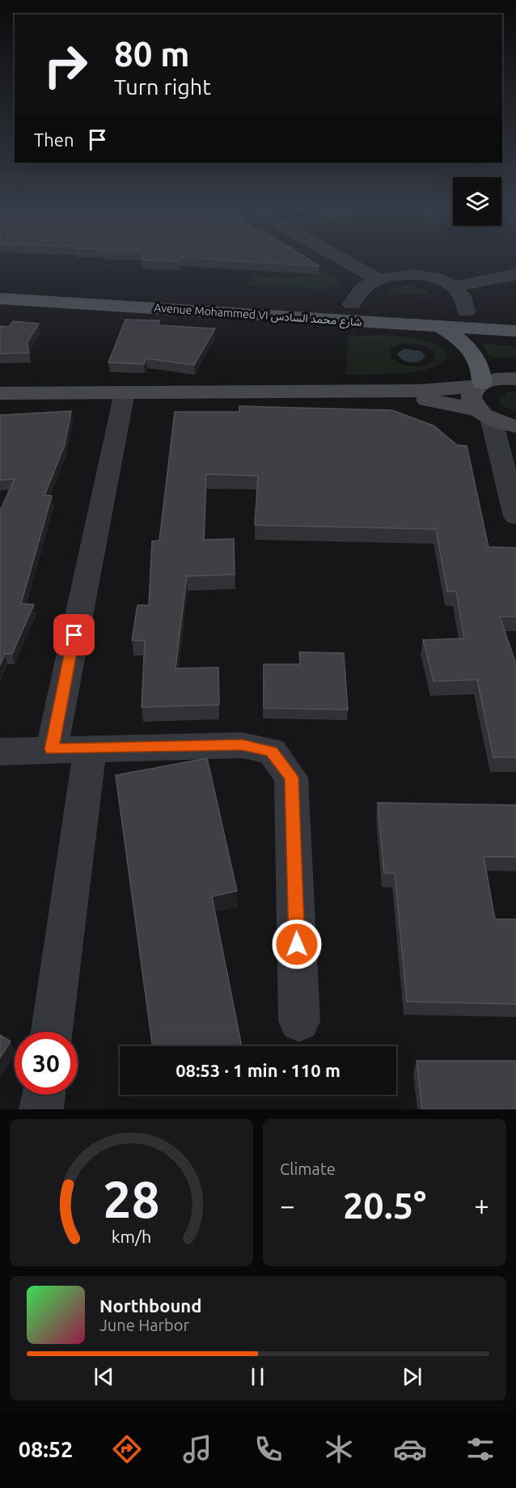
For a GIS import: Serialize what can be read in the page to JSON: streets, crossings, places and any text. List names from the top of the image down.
{
  "streets": {
    "main road": ["Avenue Mohammed VI شارع محمد السادس"]
  },
  "page": {
    "turn": ["80 m", "Turn right"],
    "then": "Then",
    "limit": "30",
    "trip": "08:53 · 1 min · 110 m",
    "tile": "Climate",
    "heat": ["−", "20.5°", "+"],
    "song": ["Northbound", "June Harbor"],
    "tabs": "08:52",
    "gauge": ["28", "km/h"]
  }
}
